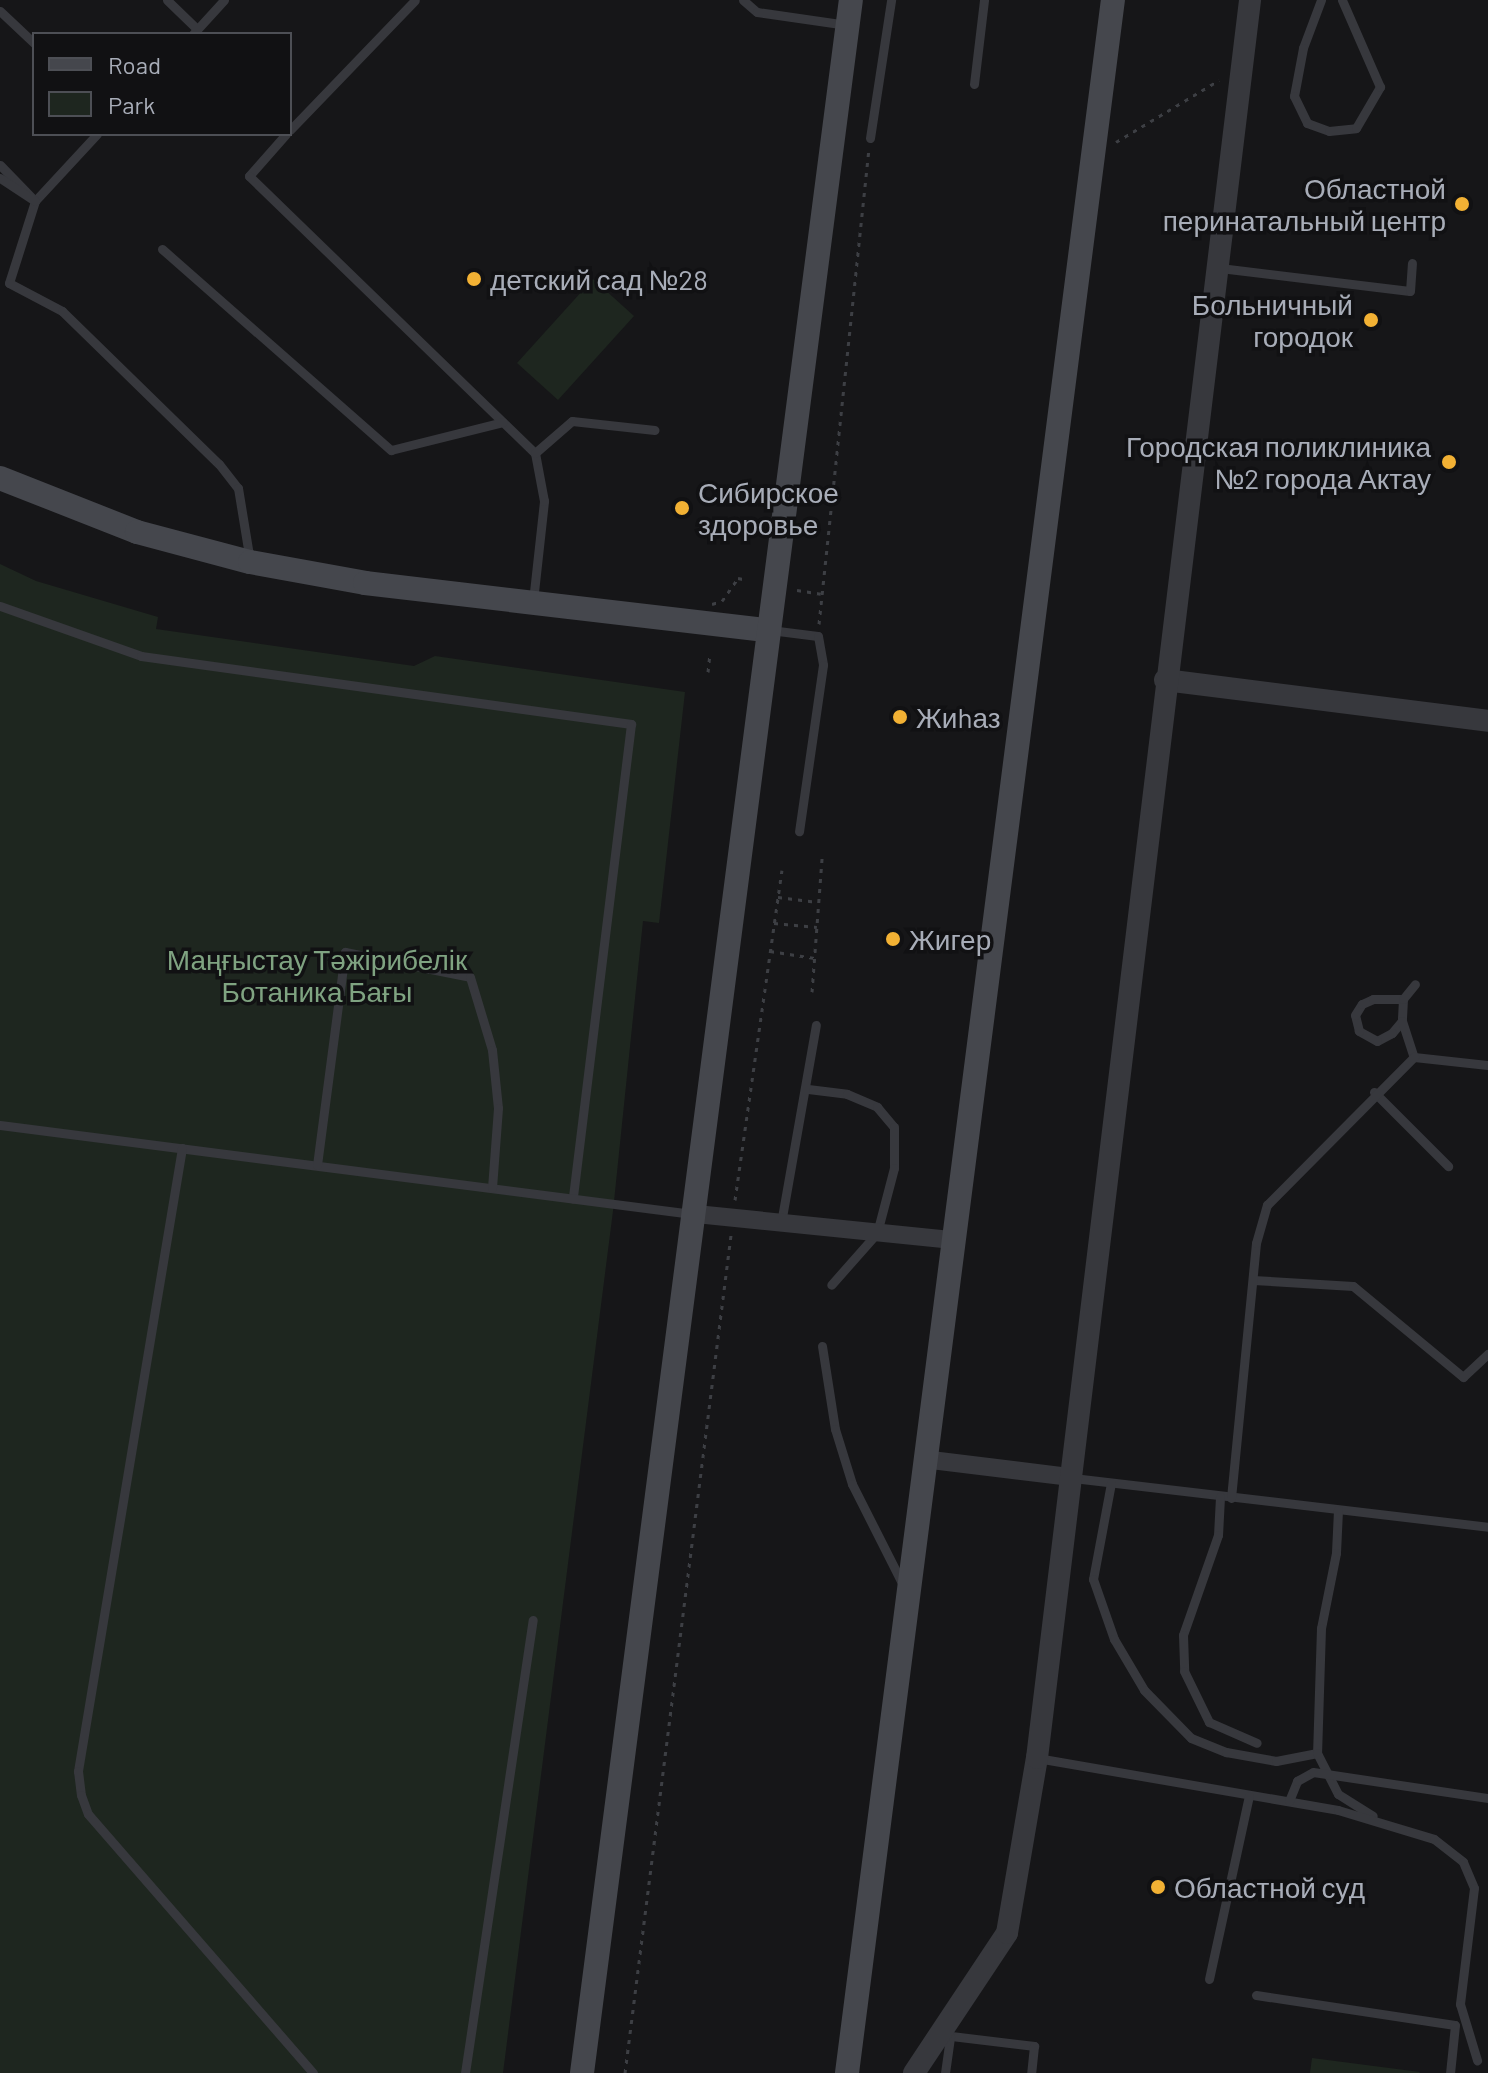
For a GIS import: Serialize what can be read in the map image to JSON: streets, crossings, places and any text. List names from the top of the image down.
{
  "parks": ["Маңғыстау Тәжірибелік Ботаника Бағы"],
  "places": [
    "Областной перинатальный центр",
    "детский сад №28",
    "Больничный городок",
    "Городская поликлиника №2 города Актау",
    "Сибирское здоровье",
    "Жиhаз",
    "Жигер",
    "Областной суд"
  ],
  "legend": ["Road", "Park"]
}
